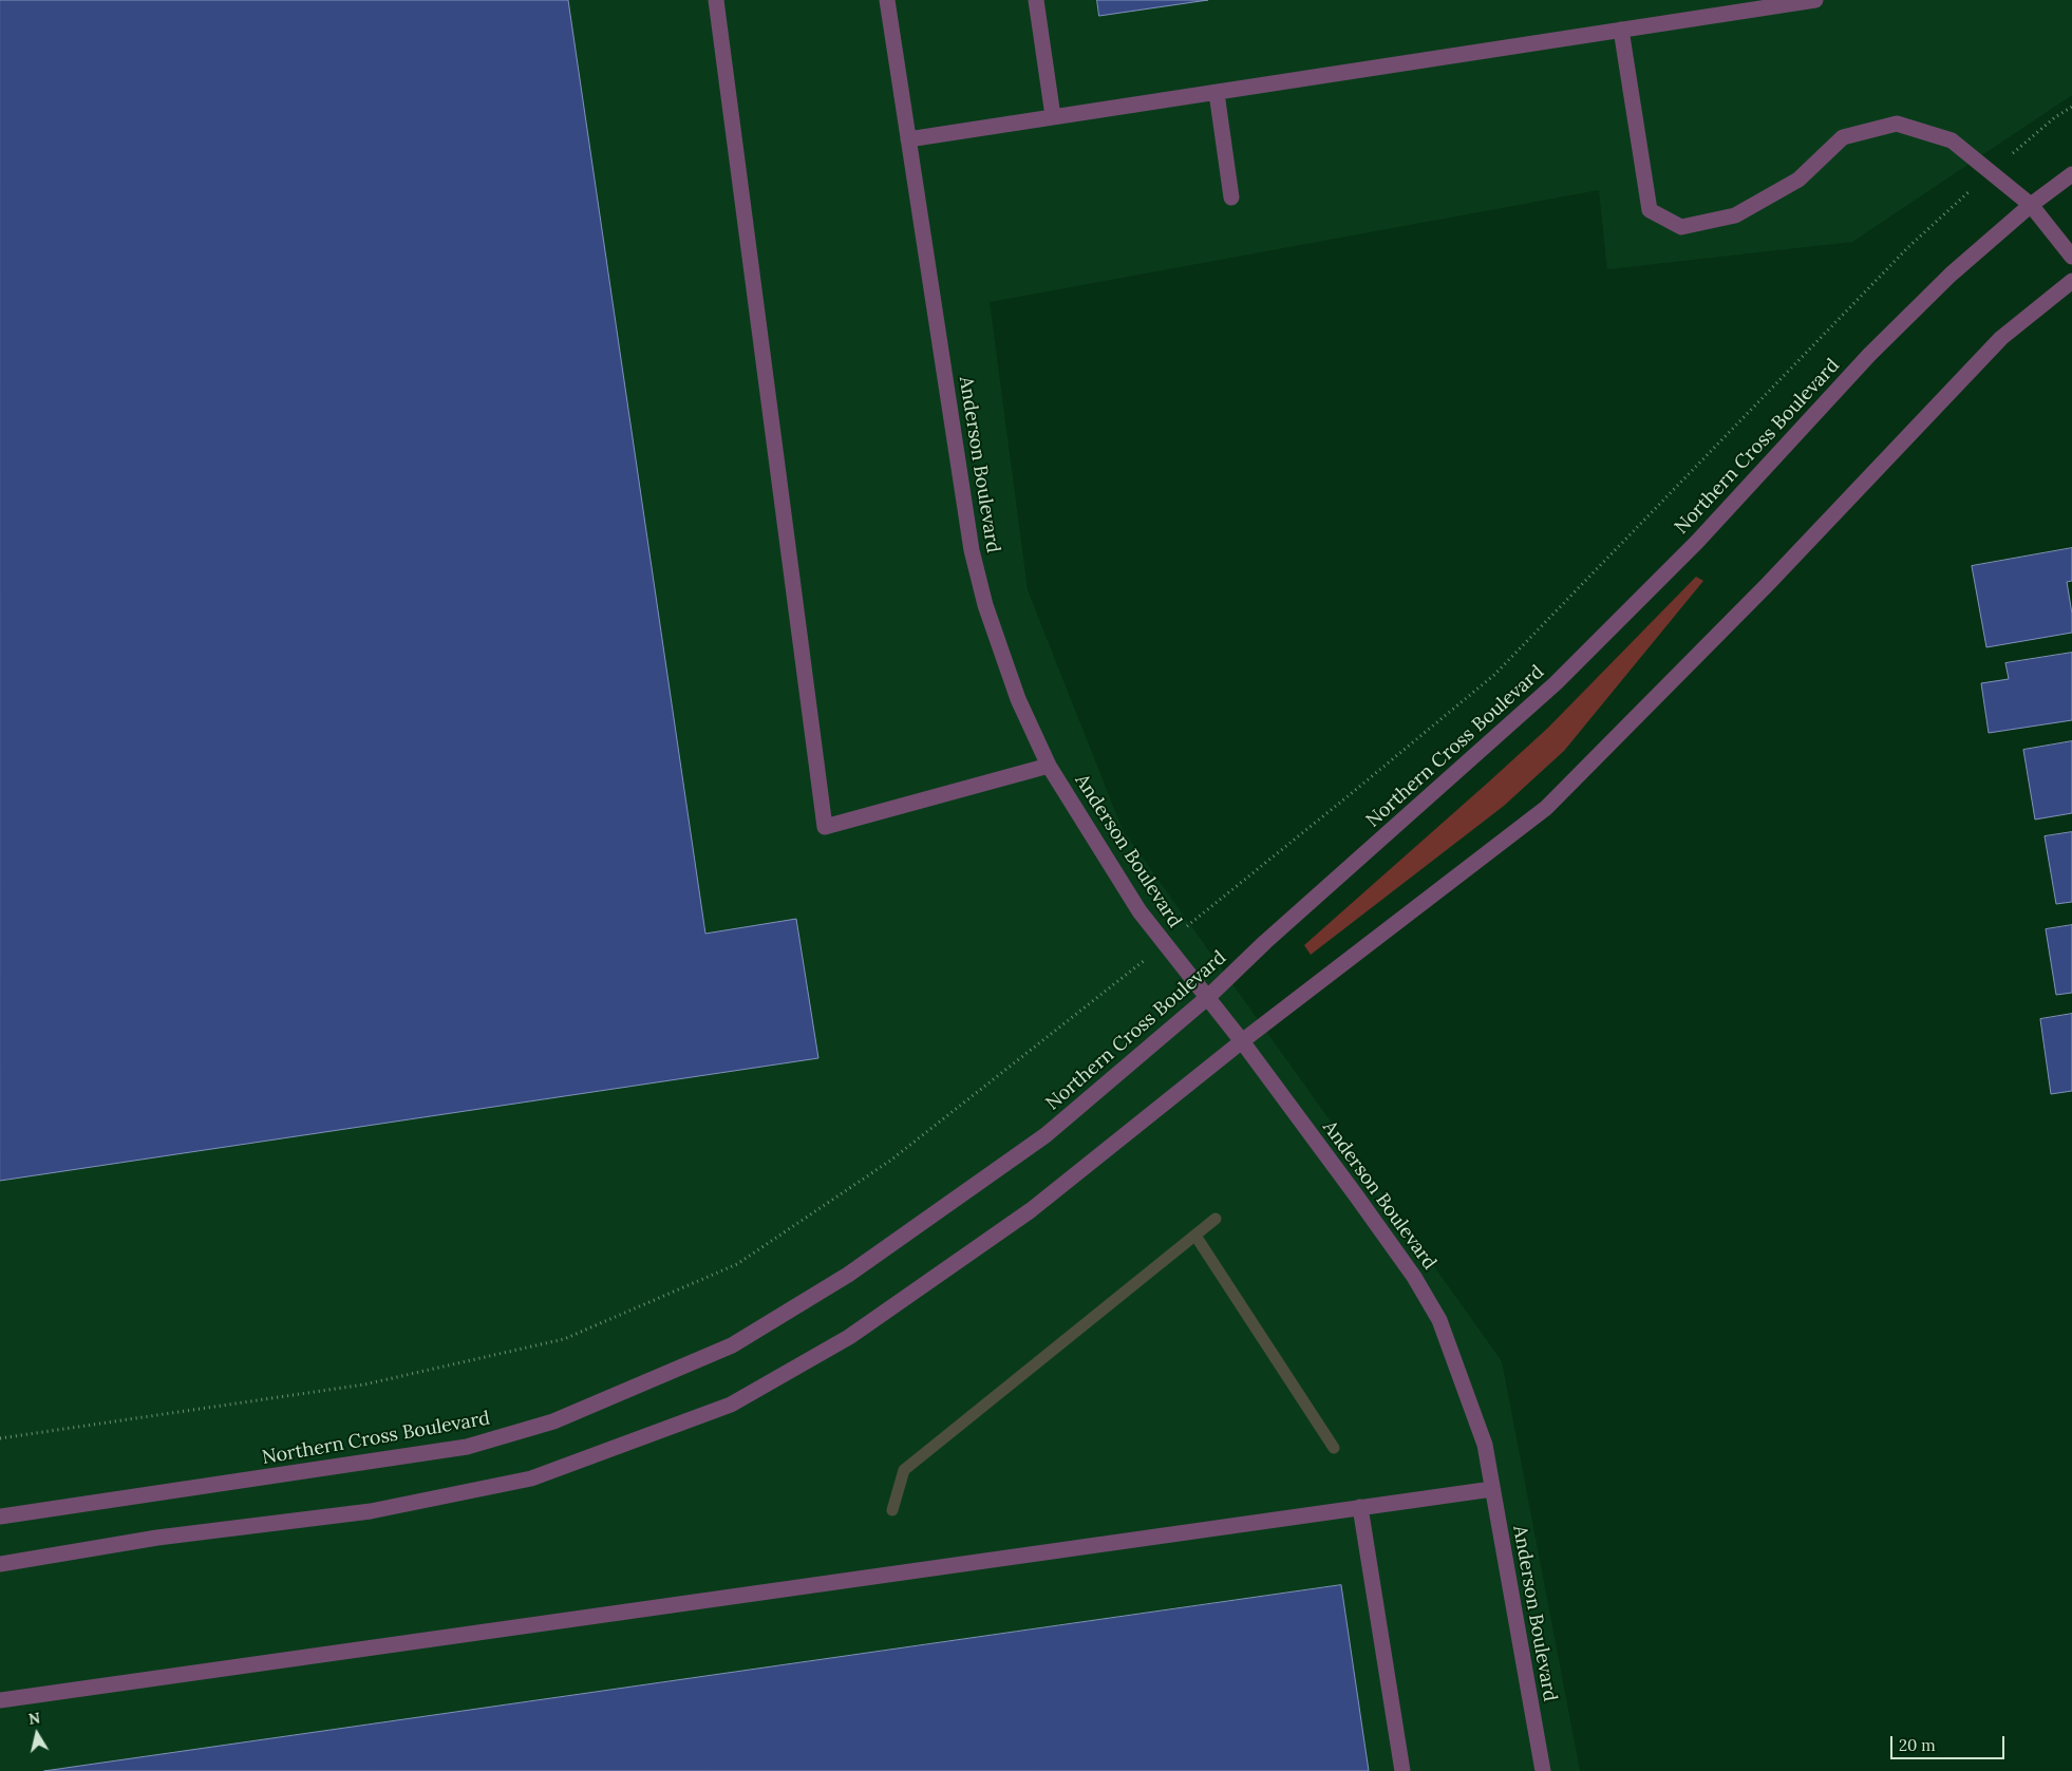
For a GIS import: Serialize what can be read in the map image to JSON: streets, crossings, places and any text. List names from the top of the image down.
{
  "streets": {
    "street": ["Northern Cross Boulevard", "Anderson Boulevard"]
  },
  "crossings": [
    ["Northern Cross Boulevard", "Anderson Boulevard"]
  ],
  "scale_bar": "20 m",
  "north": "top"
}
